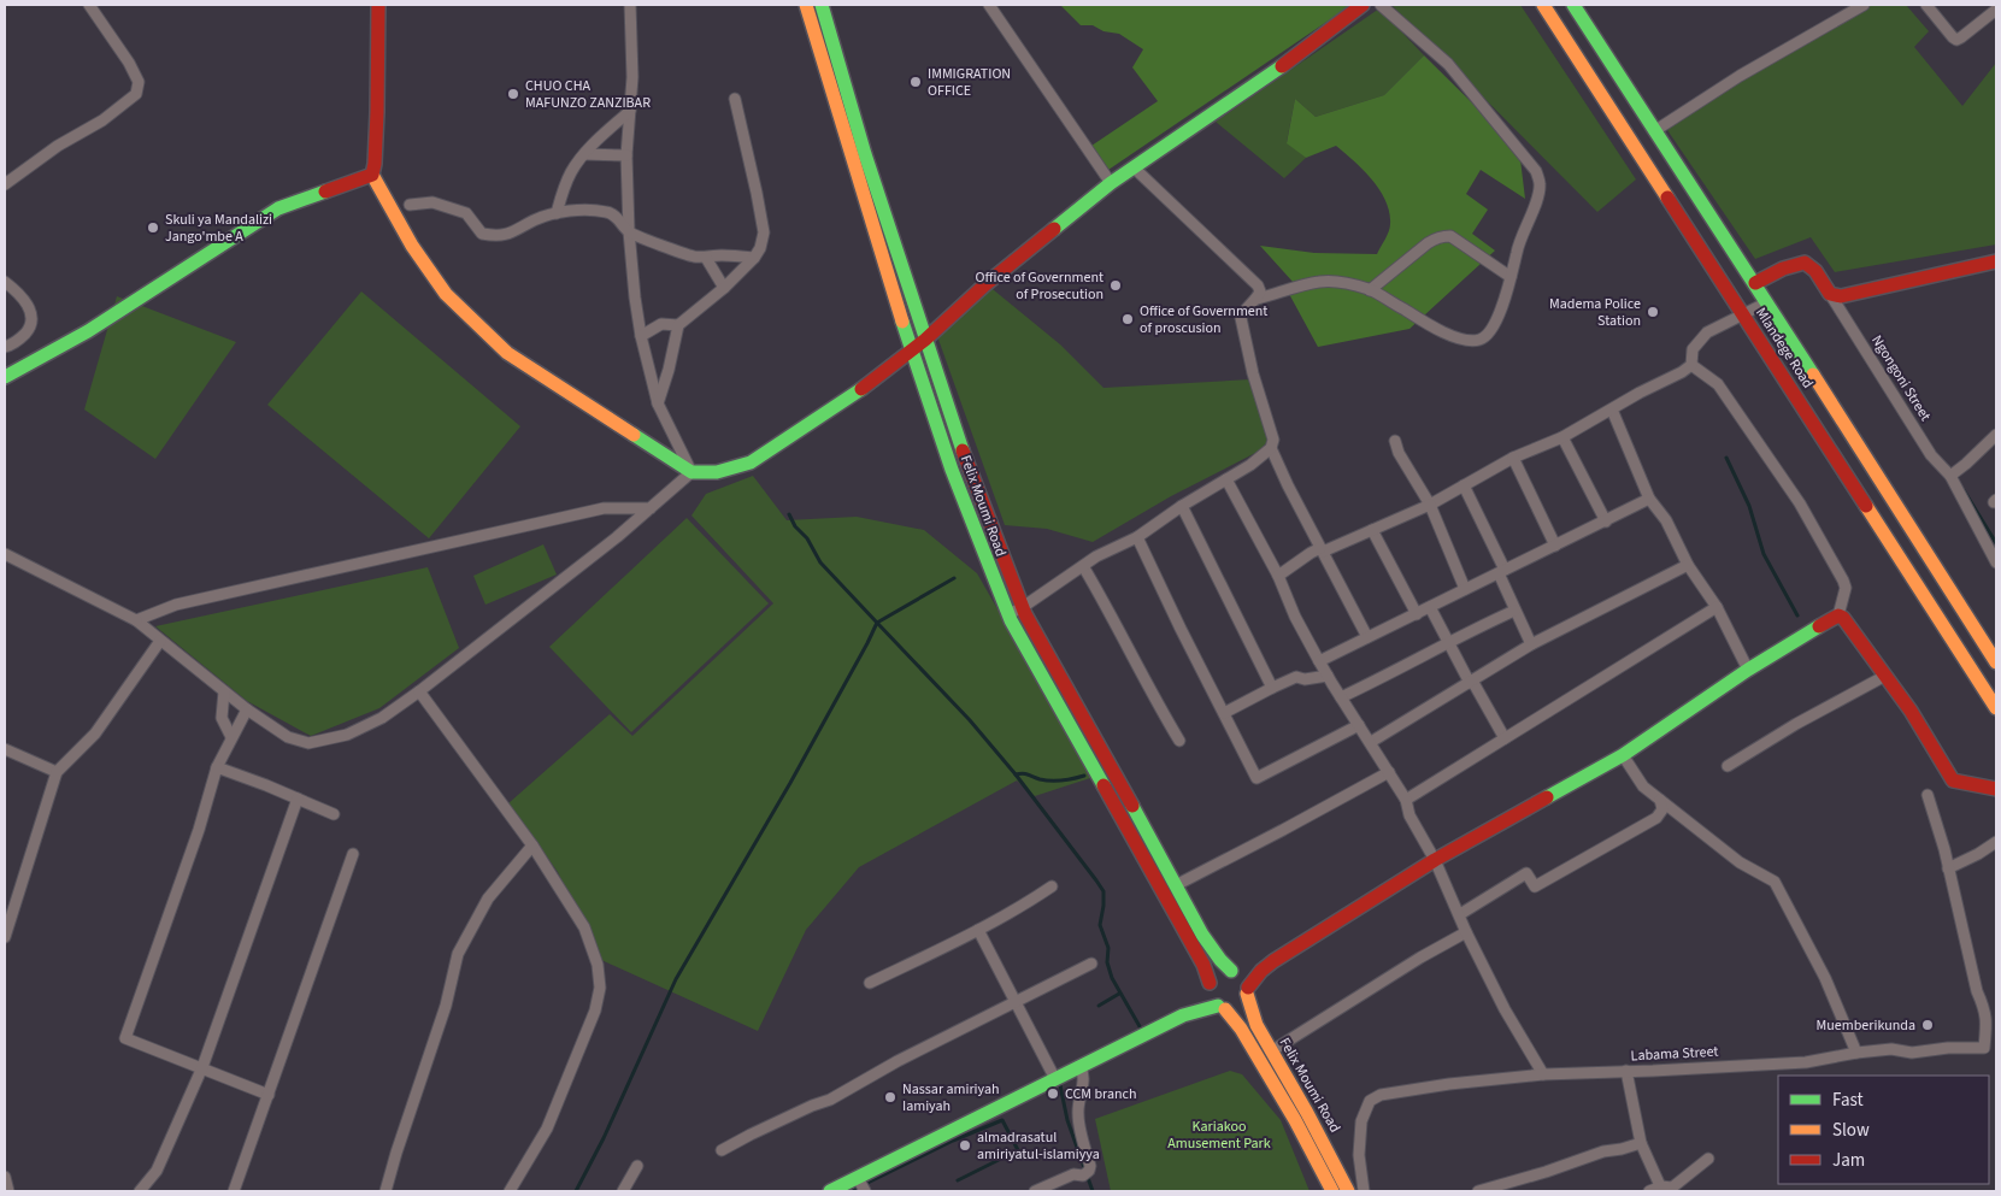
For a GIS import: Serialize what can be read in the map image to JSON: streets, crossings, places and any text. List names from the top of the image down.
{
  "streets": {
    "main road": ["Mlandege Road", "Felix Moumi Road"],
    "street": ["Ngongoni Street", "Labama Street"]
  },
  "parks": ["Kariakoo Amusement Park"],
  "places": [
    "IMMIGRATION OFFICE",
    "CHUO CHA MAFUNZO ZANZIBAR",
    "Skuli ya Mandalizi Jango'mbe A",
    "Office of Government of Prosecution",
    "Madema Police Station",
    "Office of Government of proscusion",
    "Muemberikunda",
    "CCM branch",
    "Nassar amiriyah Iamiyah",
    "almadrasatul amiriyatul-islamiyya"
  ],
  "legend": ["Fast", "Slow", "Jam"]
}
